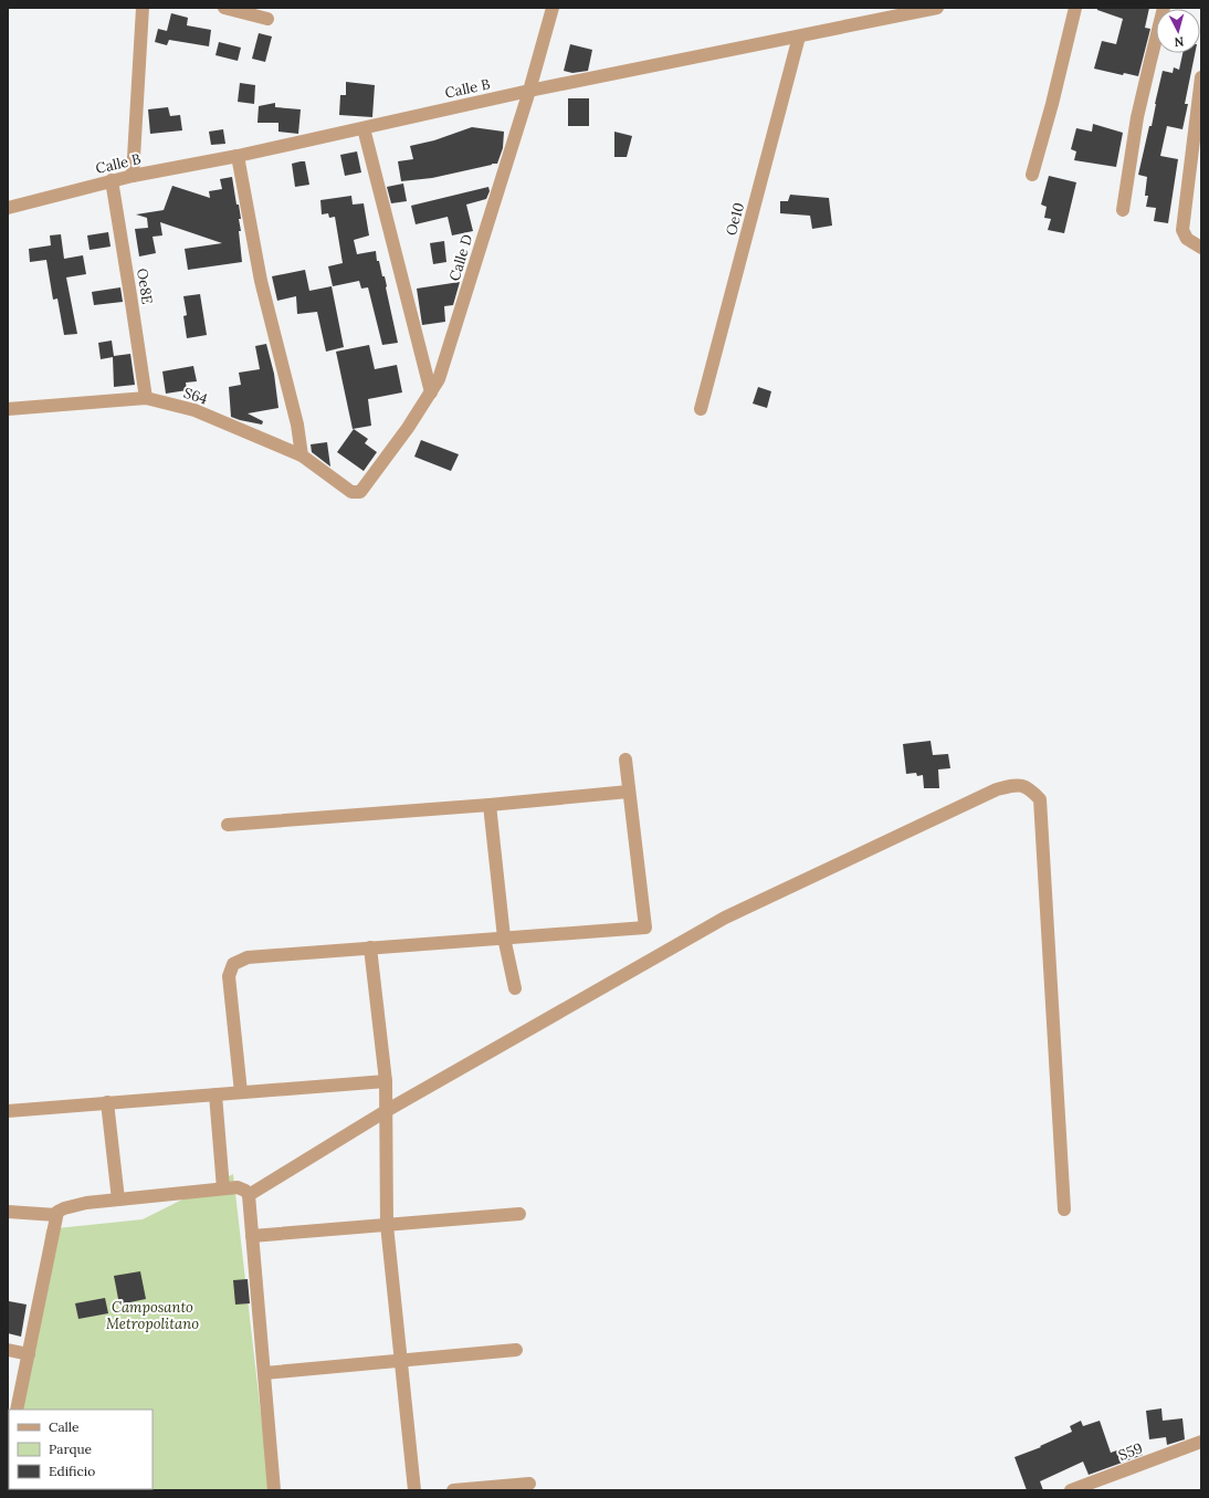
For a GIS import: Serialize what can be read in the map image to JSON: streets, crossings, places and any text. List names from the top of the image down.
{
  "streets": {
    "street": [
      "Calle B",
      "Oe10",
      "Calle D",
      "Oe8E",
      "S64",
      "S59"
    ]
  },
  "crossings": [
    ["Calle B", "Oe10"],
    ["Calle B", "Calle D"],
    ["Calle B", "Oe8E"],
    ["Calle D", "S64"],
    ["Oe8E", "S64"]
  ],
  "parks": ["Camposanto Metropolitano"],
  "legend": ["Calle", "Parque", "Edificio"],
  "north": "bottom"
}
